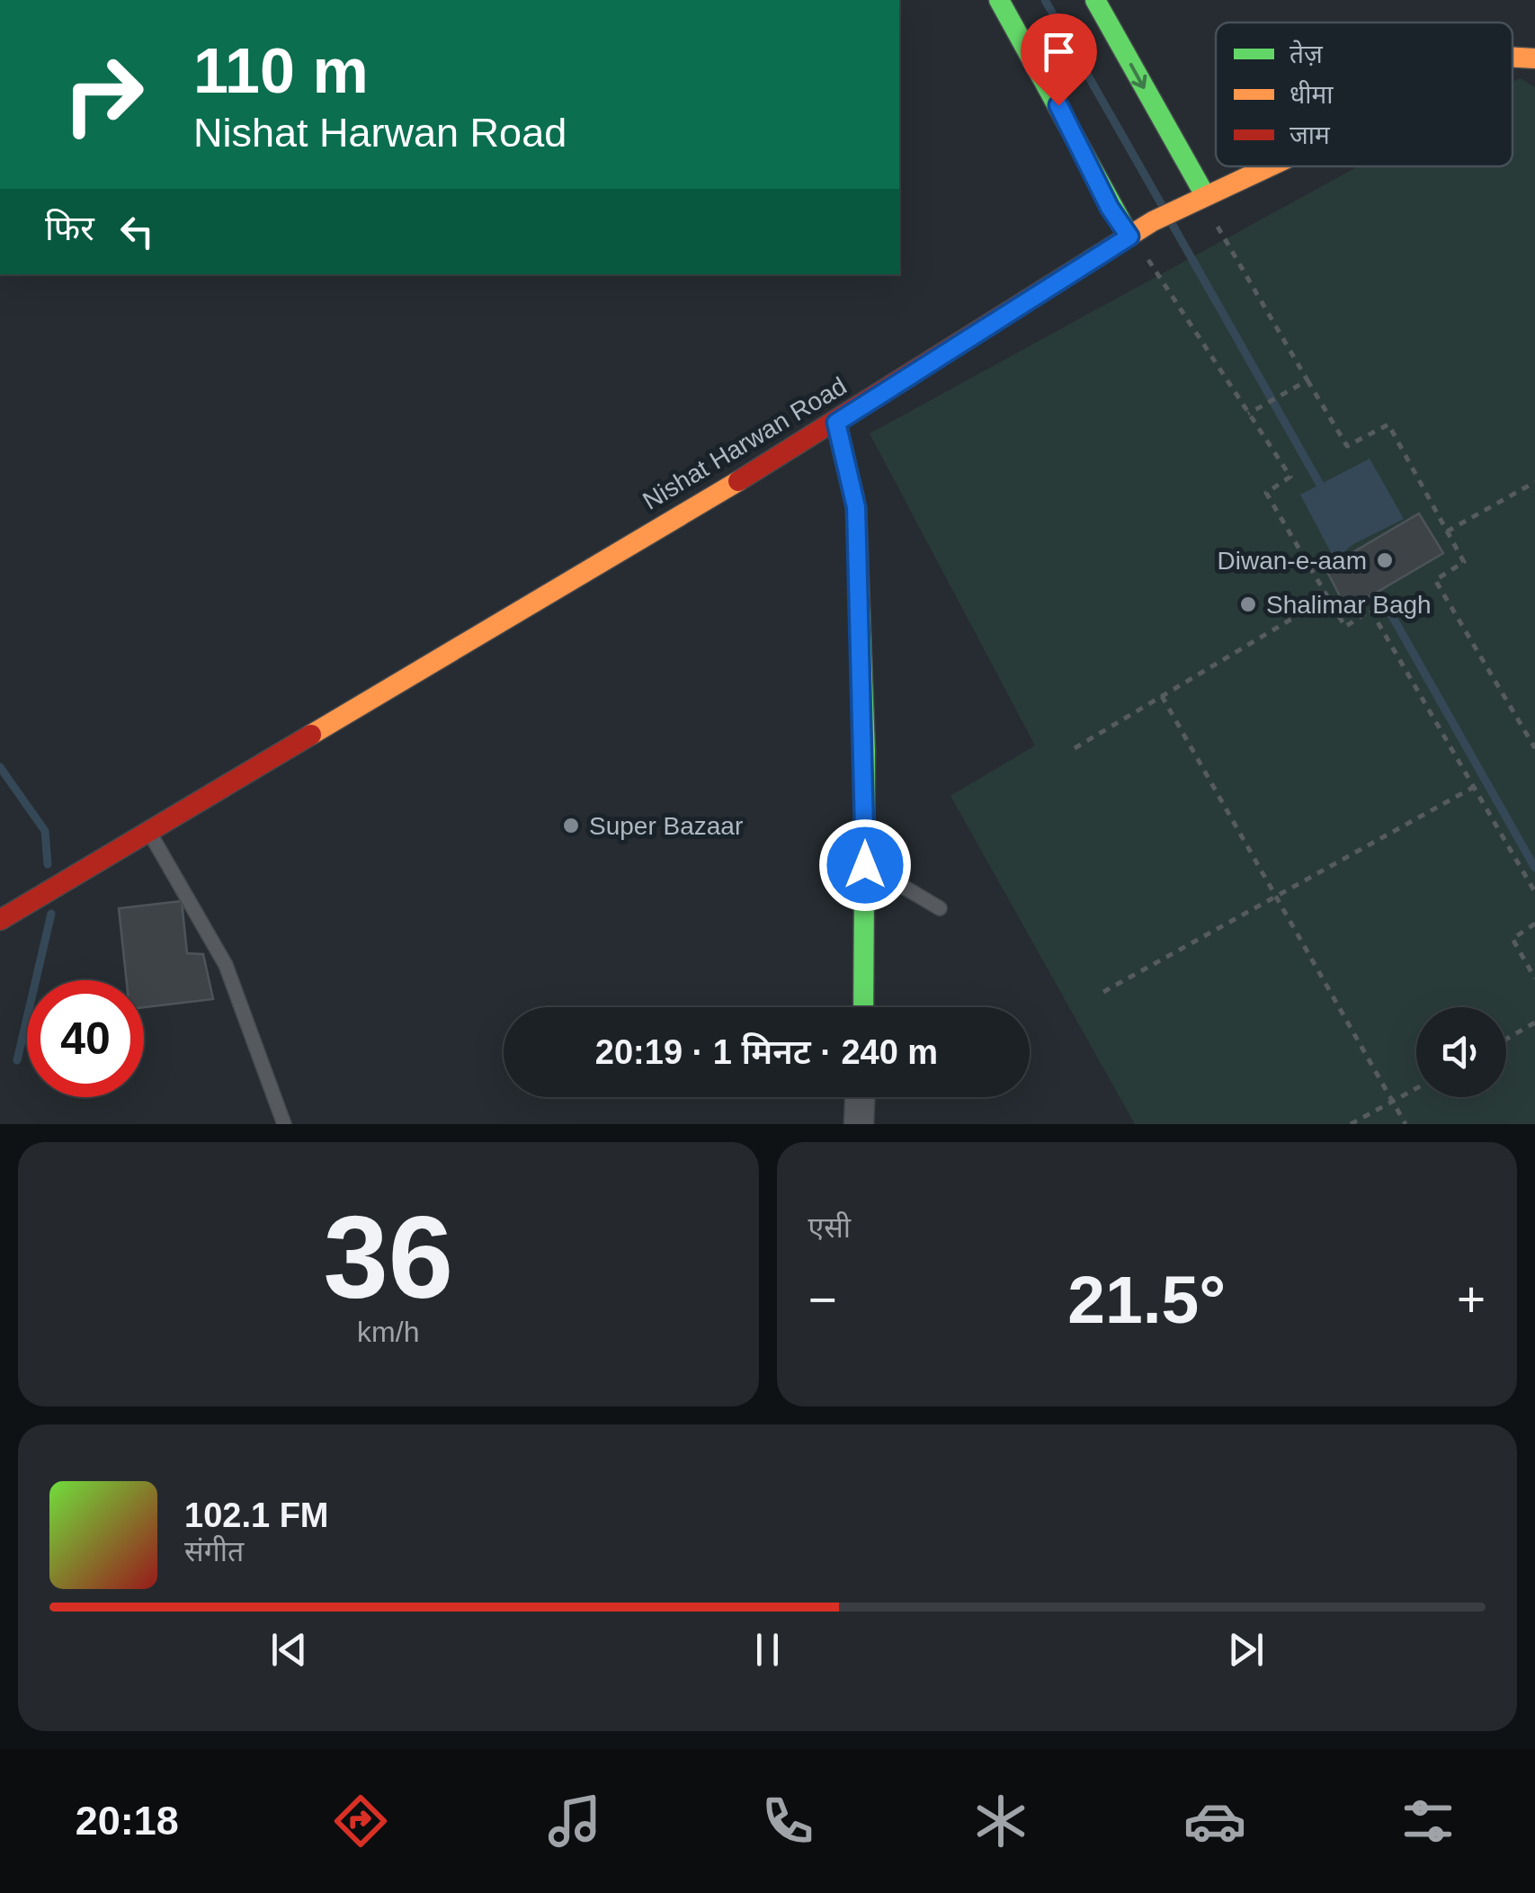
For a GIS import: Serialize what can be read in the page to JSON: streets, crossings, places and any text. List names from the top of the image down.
{
  "streets": {
    "main road": ["Nishat Harwan Road"]
  },
  "places": ["Diwan-e-aam", "Shalimar Bagh", "Super Bazaar"],
  "legend": ["तेज़", "धीमा", "जाम"],
  "page": {
    "turn": ["110 m", "Nishat Harwan Road"],
    "then": "फिर",
    "limit": "40",
    "trip": "20:19 · 1 मिनट · 240 m",
    "tile": [
      ["36", "km/h"],
      "एसी"
    ],
    "heat": ["−", "21.5°", "+"],
    "song": ["102.1 FM", "संगीत"],
    "tabs": "20:18"
  }
}
